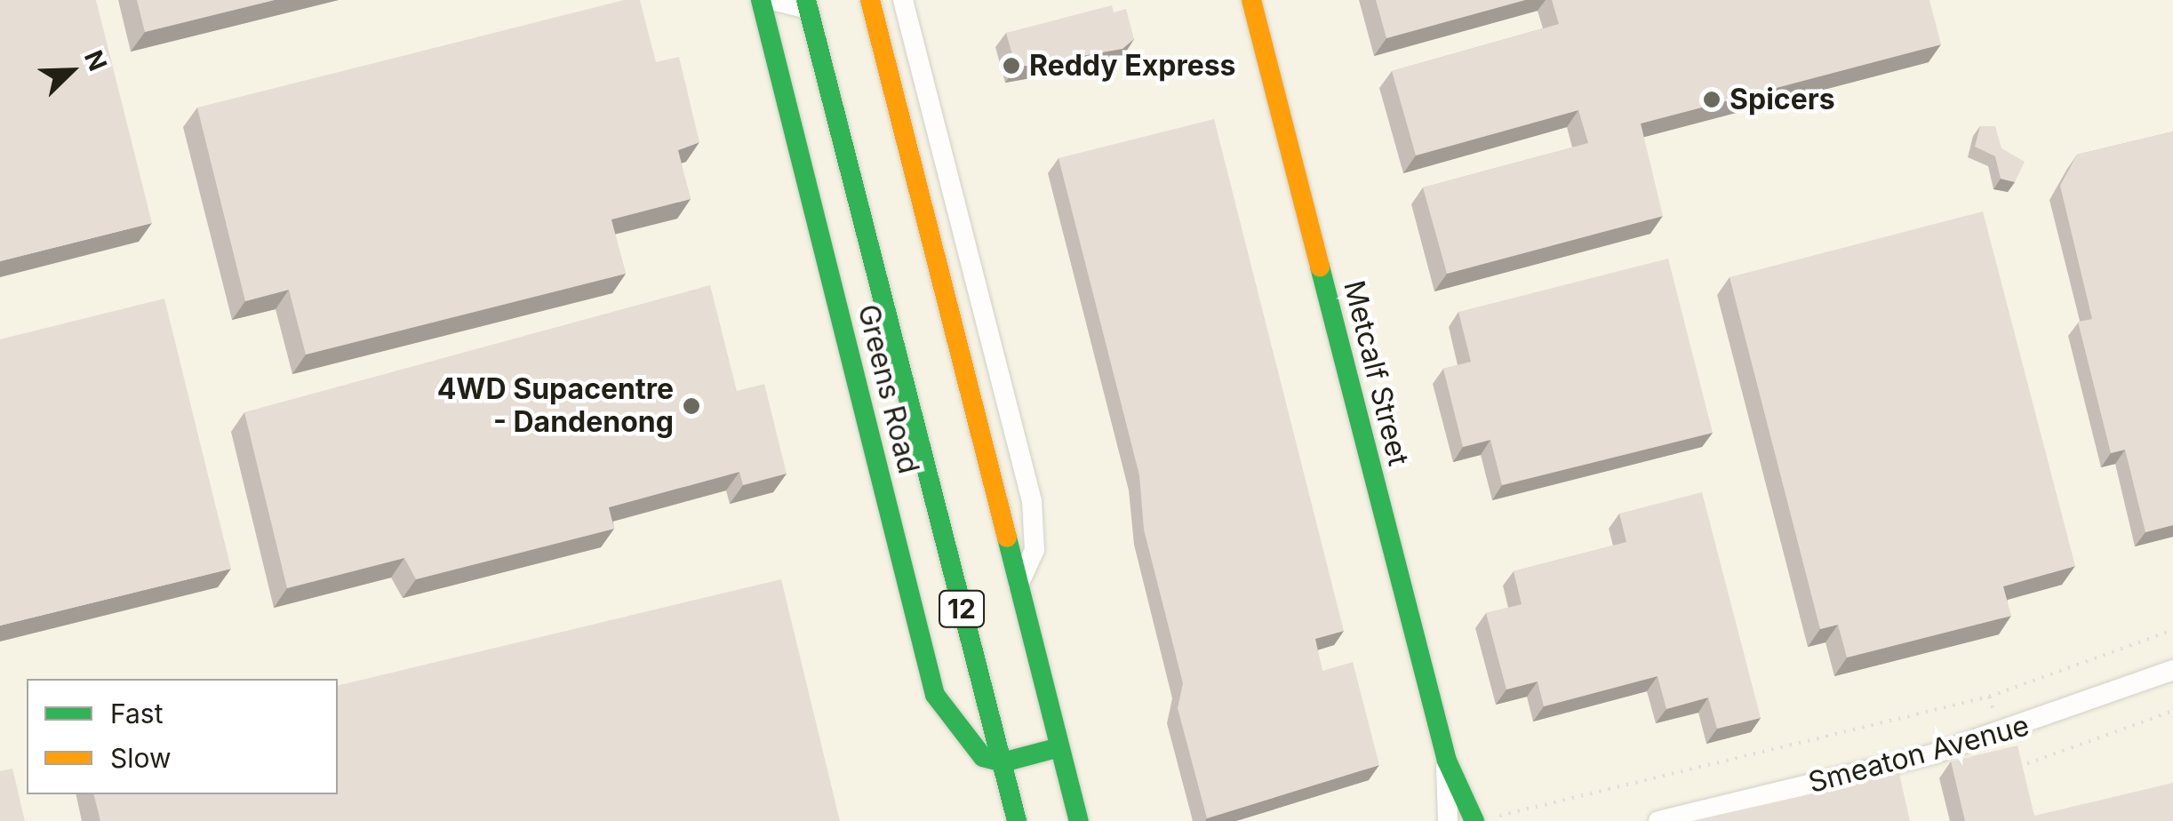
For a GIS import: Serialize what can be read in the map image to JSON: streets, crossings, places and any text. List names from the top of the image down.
{
  "streets": {
    "street": [
      "Metcalf Street",
      "Greens Road",
      "12",
      "Smeaton Avenue"
    ]
  },
  "places": ["Reddy Express", "Spicers", "4WD Supacentre - Dandenong"],
  "legend": ["Fast", "Slow"],
  "north": "top right"
}
